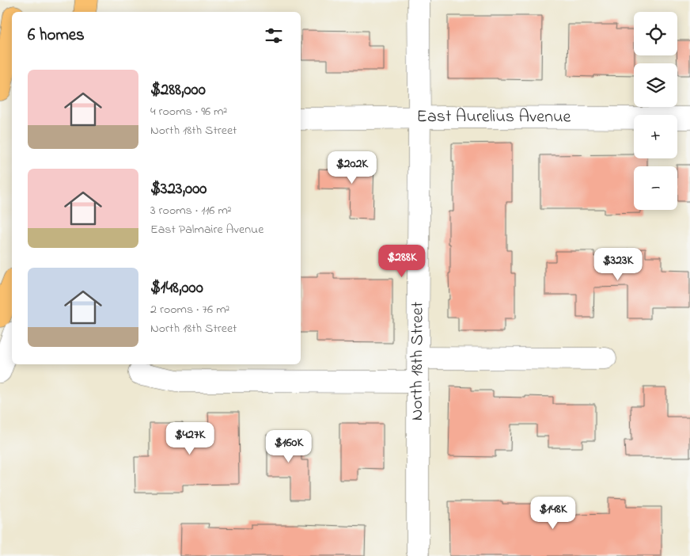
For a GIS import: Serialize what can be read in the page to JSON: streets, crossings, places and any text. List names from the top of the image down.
{
  "streets": {
    "street": ["East Aurelius Avenue", "North 18th Street"]
  },
  "crossings": [
    ["East Aurelius Avenue", "North 18th Street"]
  ],
  "page": {
    "map_buttons": ["+", "−"],
    "heading": "6 homes",
    "list": [
      {
        "name": "$288,000",
        "note": "4 rooms · 96 m² · North 18th Street"
      },
      {
        "name": "$323,000",
        "note": "3 rooms · 116 m² · East Palmaire Avenue"
      },
      {
        "name": "$148,000",
        "note": "2 rooms · 76 m² · North 18th Street"
      }
    ],
    "price": [
      "$202K",
      "$288K",
      "$323K",
      "$427K",
      "$160K",
      "$148K"
    ]
  }
}
